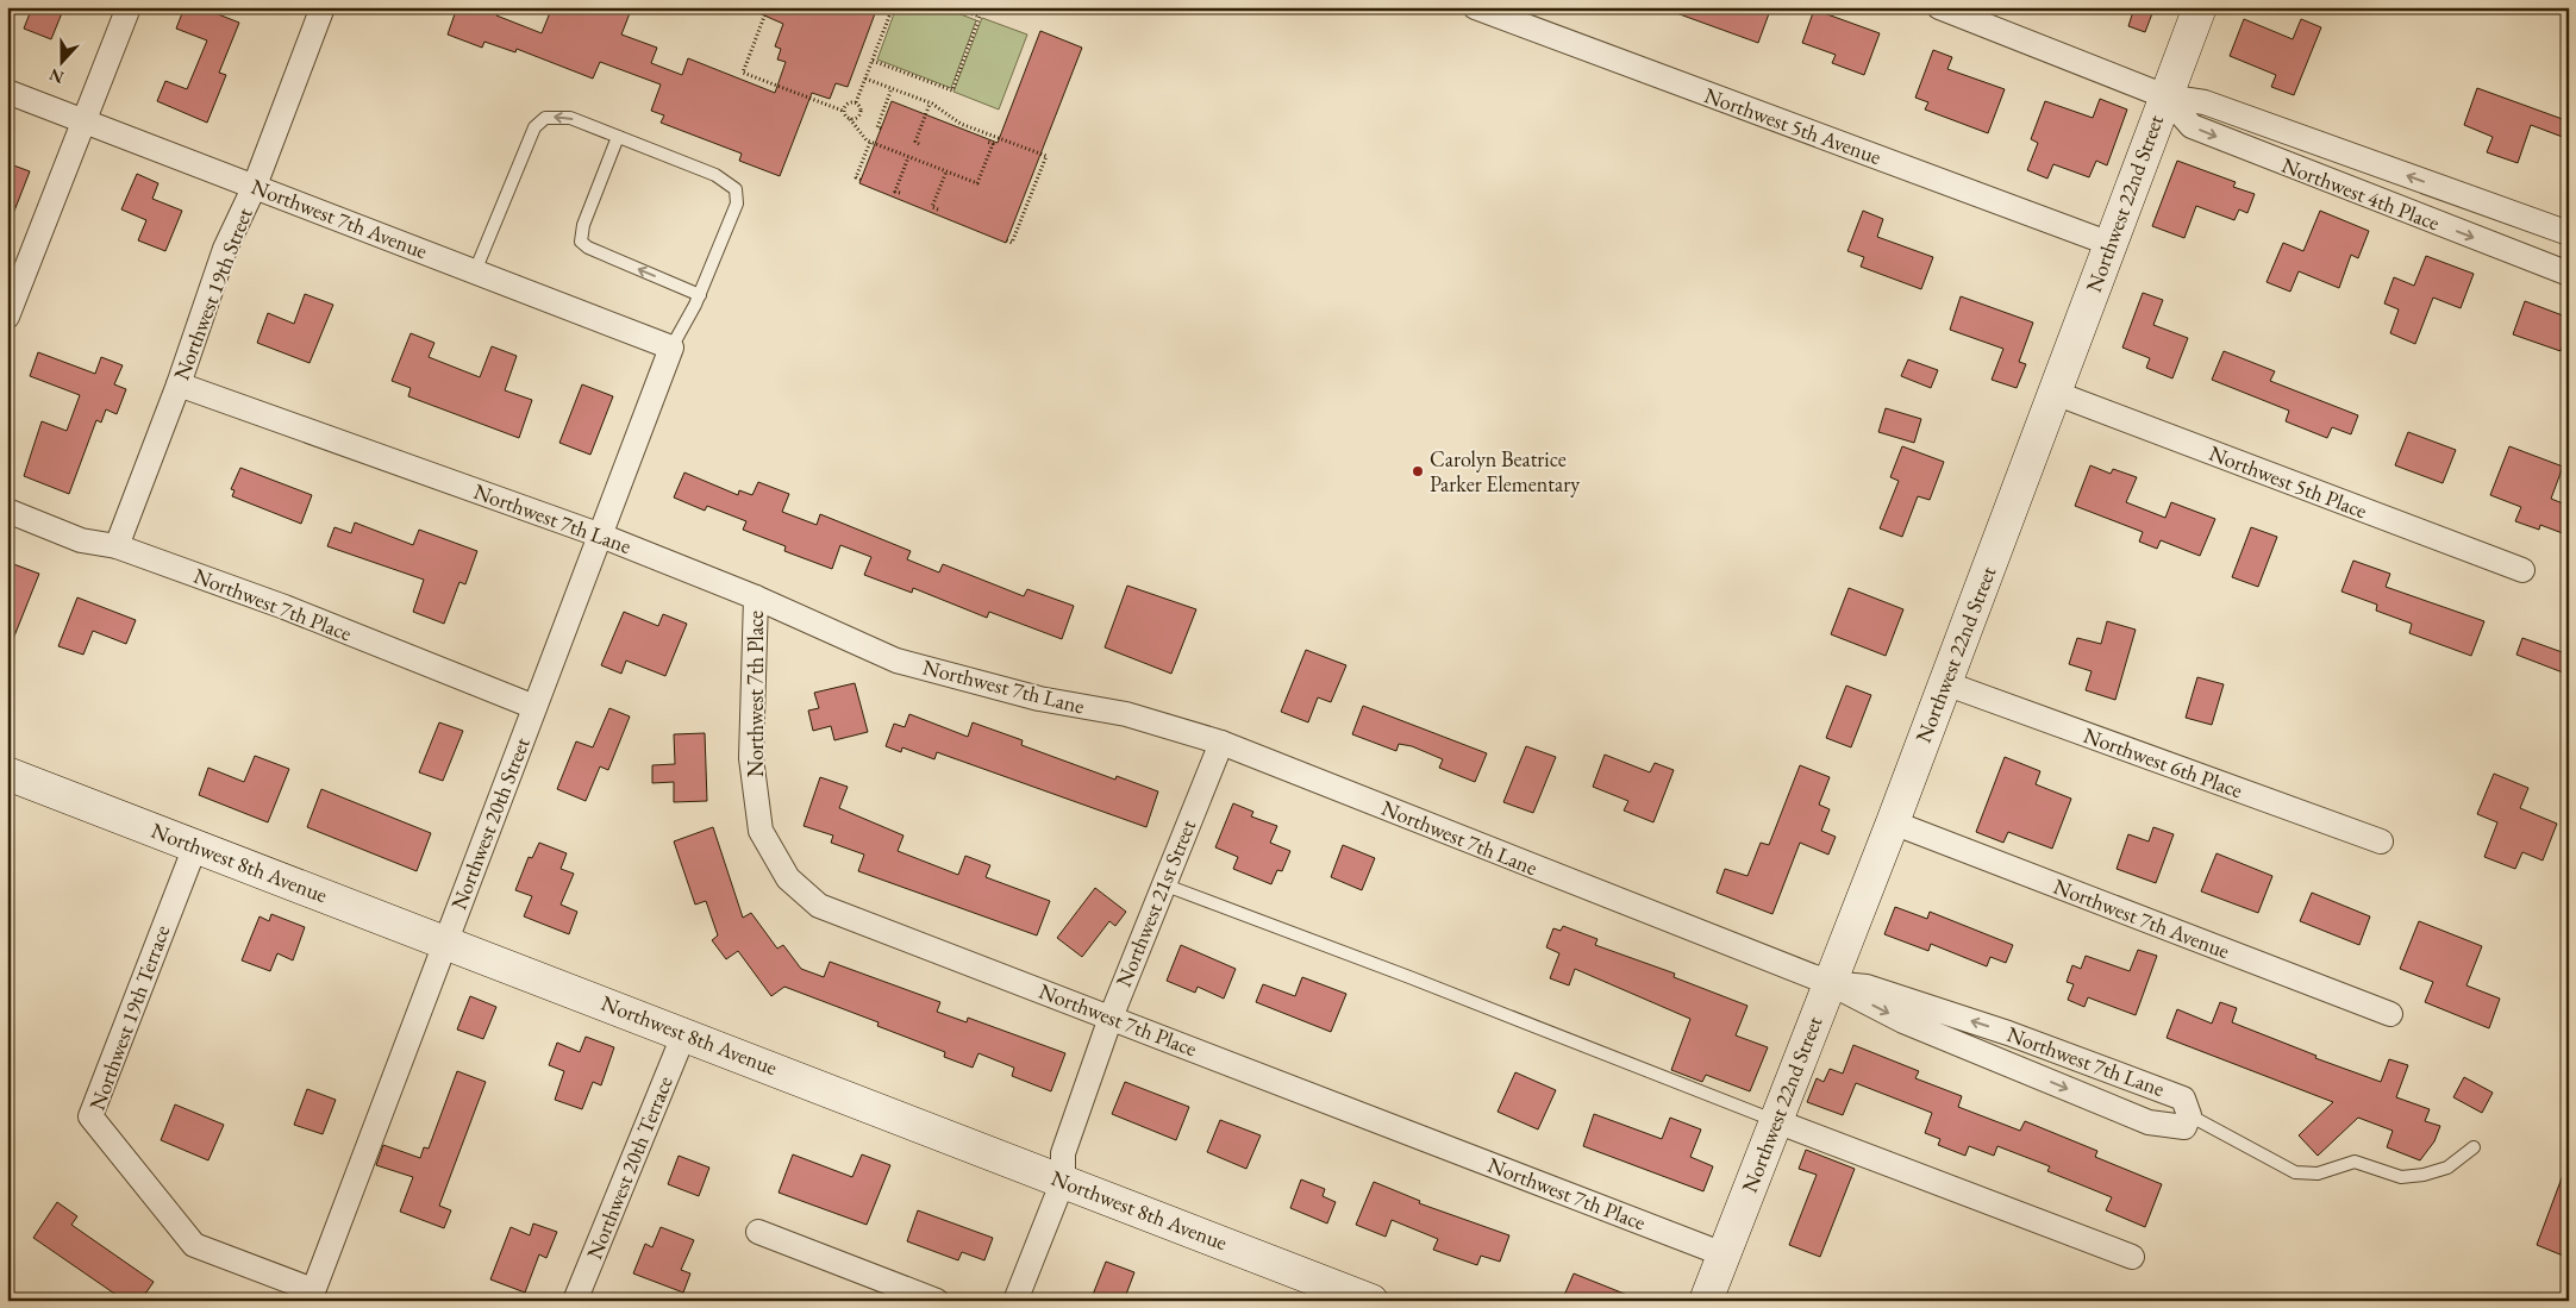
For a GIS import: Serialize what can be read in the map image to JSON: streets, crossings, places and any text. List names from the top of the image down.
{
  "streets": {
    "street": [
      "Northwest 5th Avenue",
      "Northwest 4th Place",
      "Northwest 22nd Street",
      "Northwest 7th Avenue",
      "Northwest 19th Street",
      "Northwest 5th Place",
      "Northwest 7th Lane",
      "Northwest 7th Place",
      "Northwest 6th Place",
      "Northwest 20th Street",
      "Northwest 8th Avenue",
      "Northwest 21st Street",
      "Northwest 19th Terrace",
      "Northwest 20th Terrace"
    ]
  },
  "crossings": [
    ["Northwest 5th Avenue", "Northwest 22nd Street"],
    ["Northwest 4th Place", "Northwest 22nd Street"],
    ["Northwest 22nd Street", "Northwest 7th Avenue"],
    ["Northwest 22nd Street", "Northwest 5th Place"],
    ["Northwest 22nd Street", "Northwest 7th Lane"],
    ["Northwest 22nd Street", "Northwest 7th Place"],
    ["Northwest 22nd Street", "Northwest 6th Place"],
    ["Northwest 7th Avenue", "Northwest 19th Street"],
    ["Northwest 7th Avenue", "Northwest 20th Street"],
    ["Northwest 19th Street", "Northwest 7th Lane"],
    ["Northwest 19th Street", "Northwest 7th Place"],
    ["Northwest 7th Lane", "Northwest 7th Place"],
    ["Northwest 7th Lane", "Northwest 20th Street"],
    ["Northwest 7th Lane", "Northwest 21st Street"],
    ["Northwest 7th Place", "Northwest 20th Street"],
    ["Northwest 7th Place", "Northwest 21st Street"],
    ["Northwest 20th Street", "Northwest 8th Avenue"],
    ["Northwest 20th Street", "Northwest 19th Terrace"],
    ["Northwest 8th Avenue", "Northwest 21st Street"],
    ["Northwest 8th Avenue", "Northwest 19th Terrace"],
    ["Northwest 8th Avenue", "Northwest 20th Terrace"]
  ],
  "places": ["Carolyn Beatrice Parker Elementary"],
  "north": "bottom"
}
